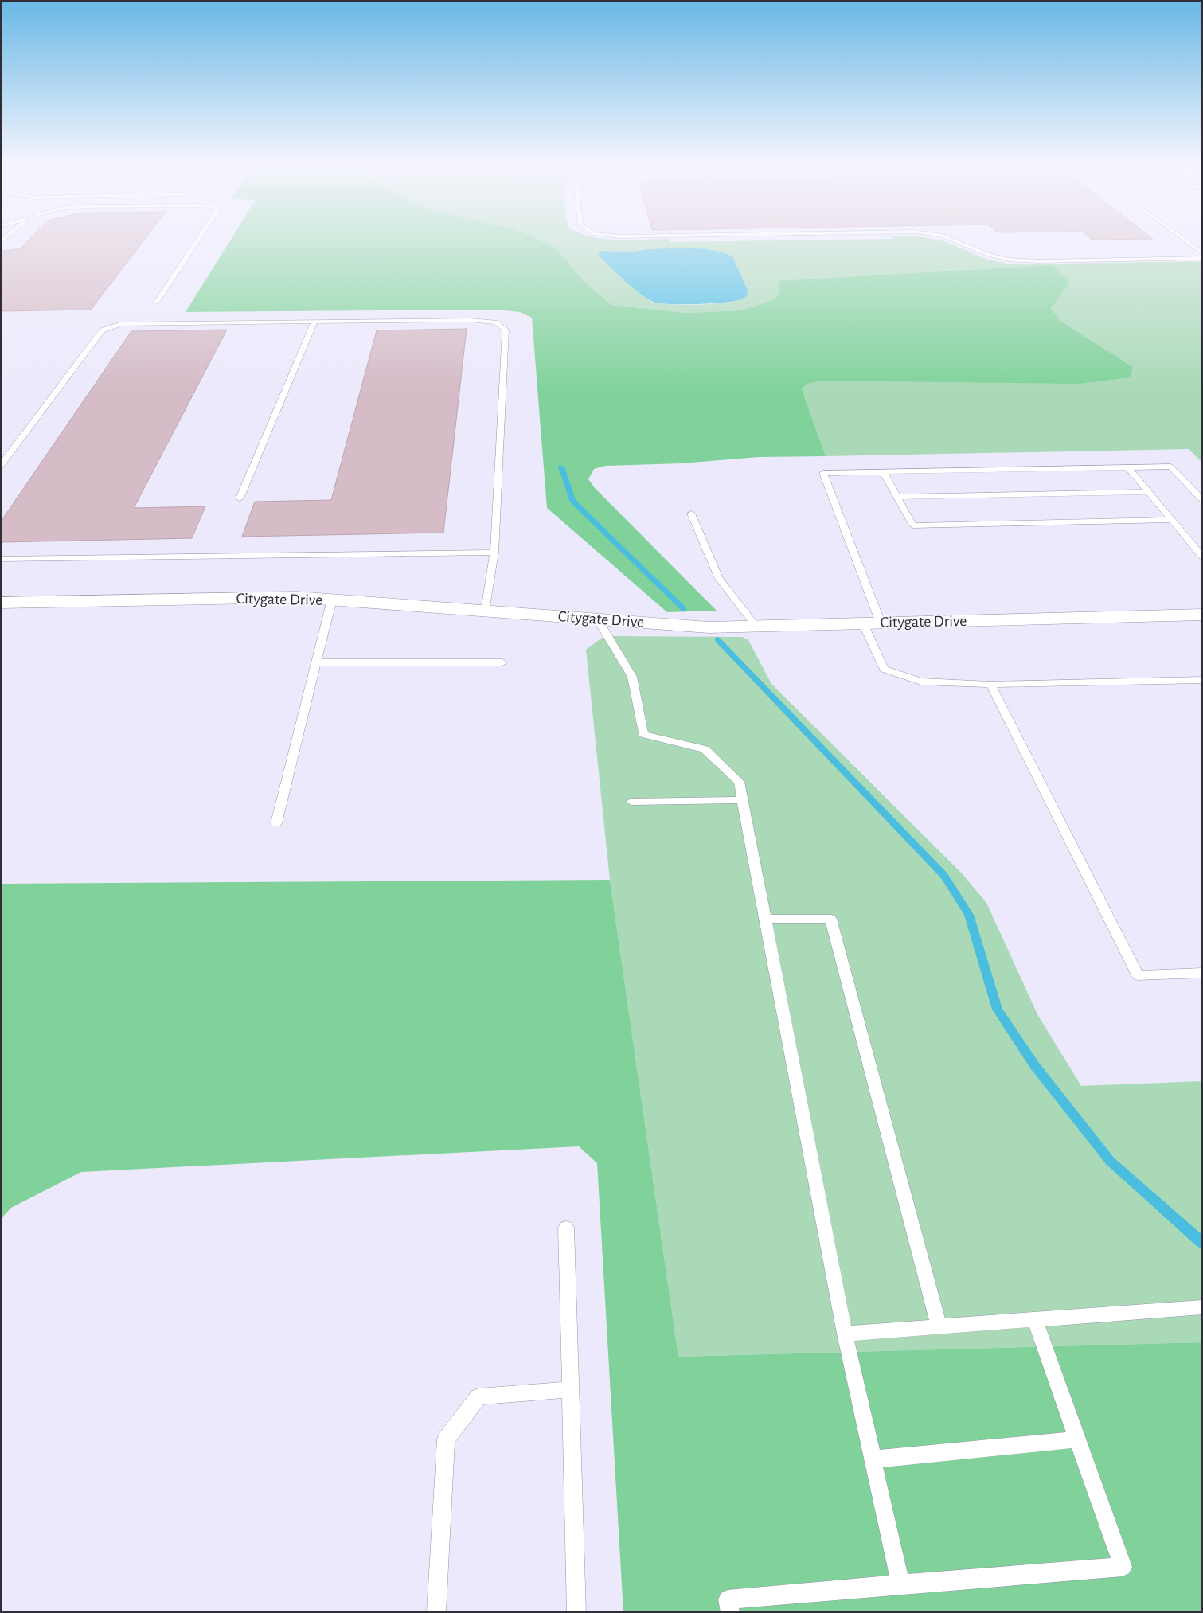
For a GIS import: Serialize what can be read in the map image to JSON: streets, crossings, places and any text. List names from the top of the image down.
{
  "streets": {
    "street": ["Citygate Drive"]
  }
}
